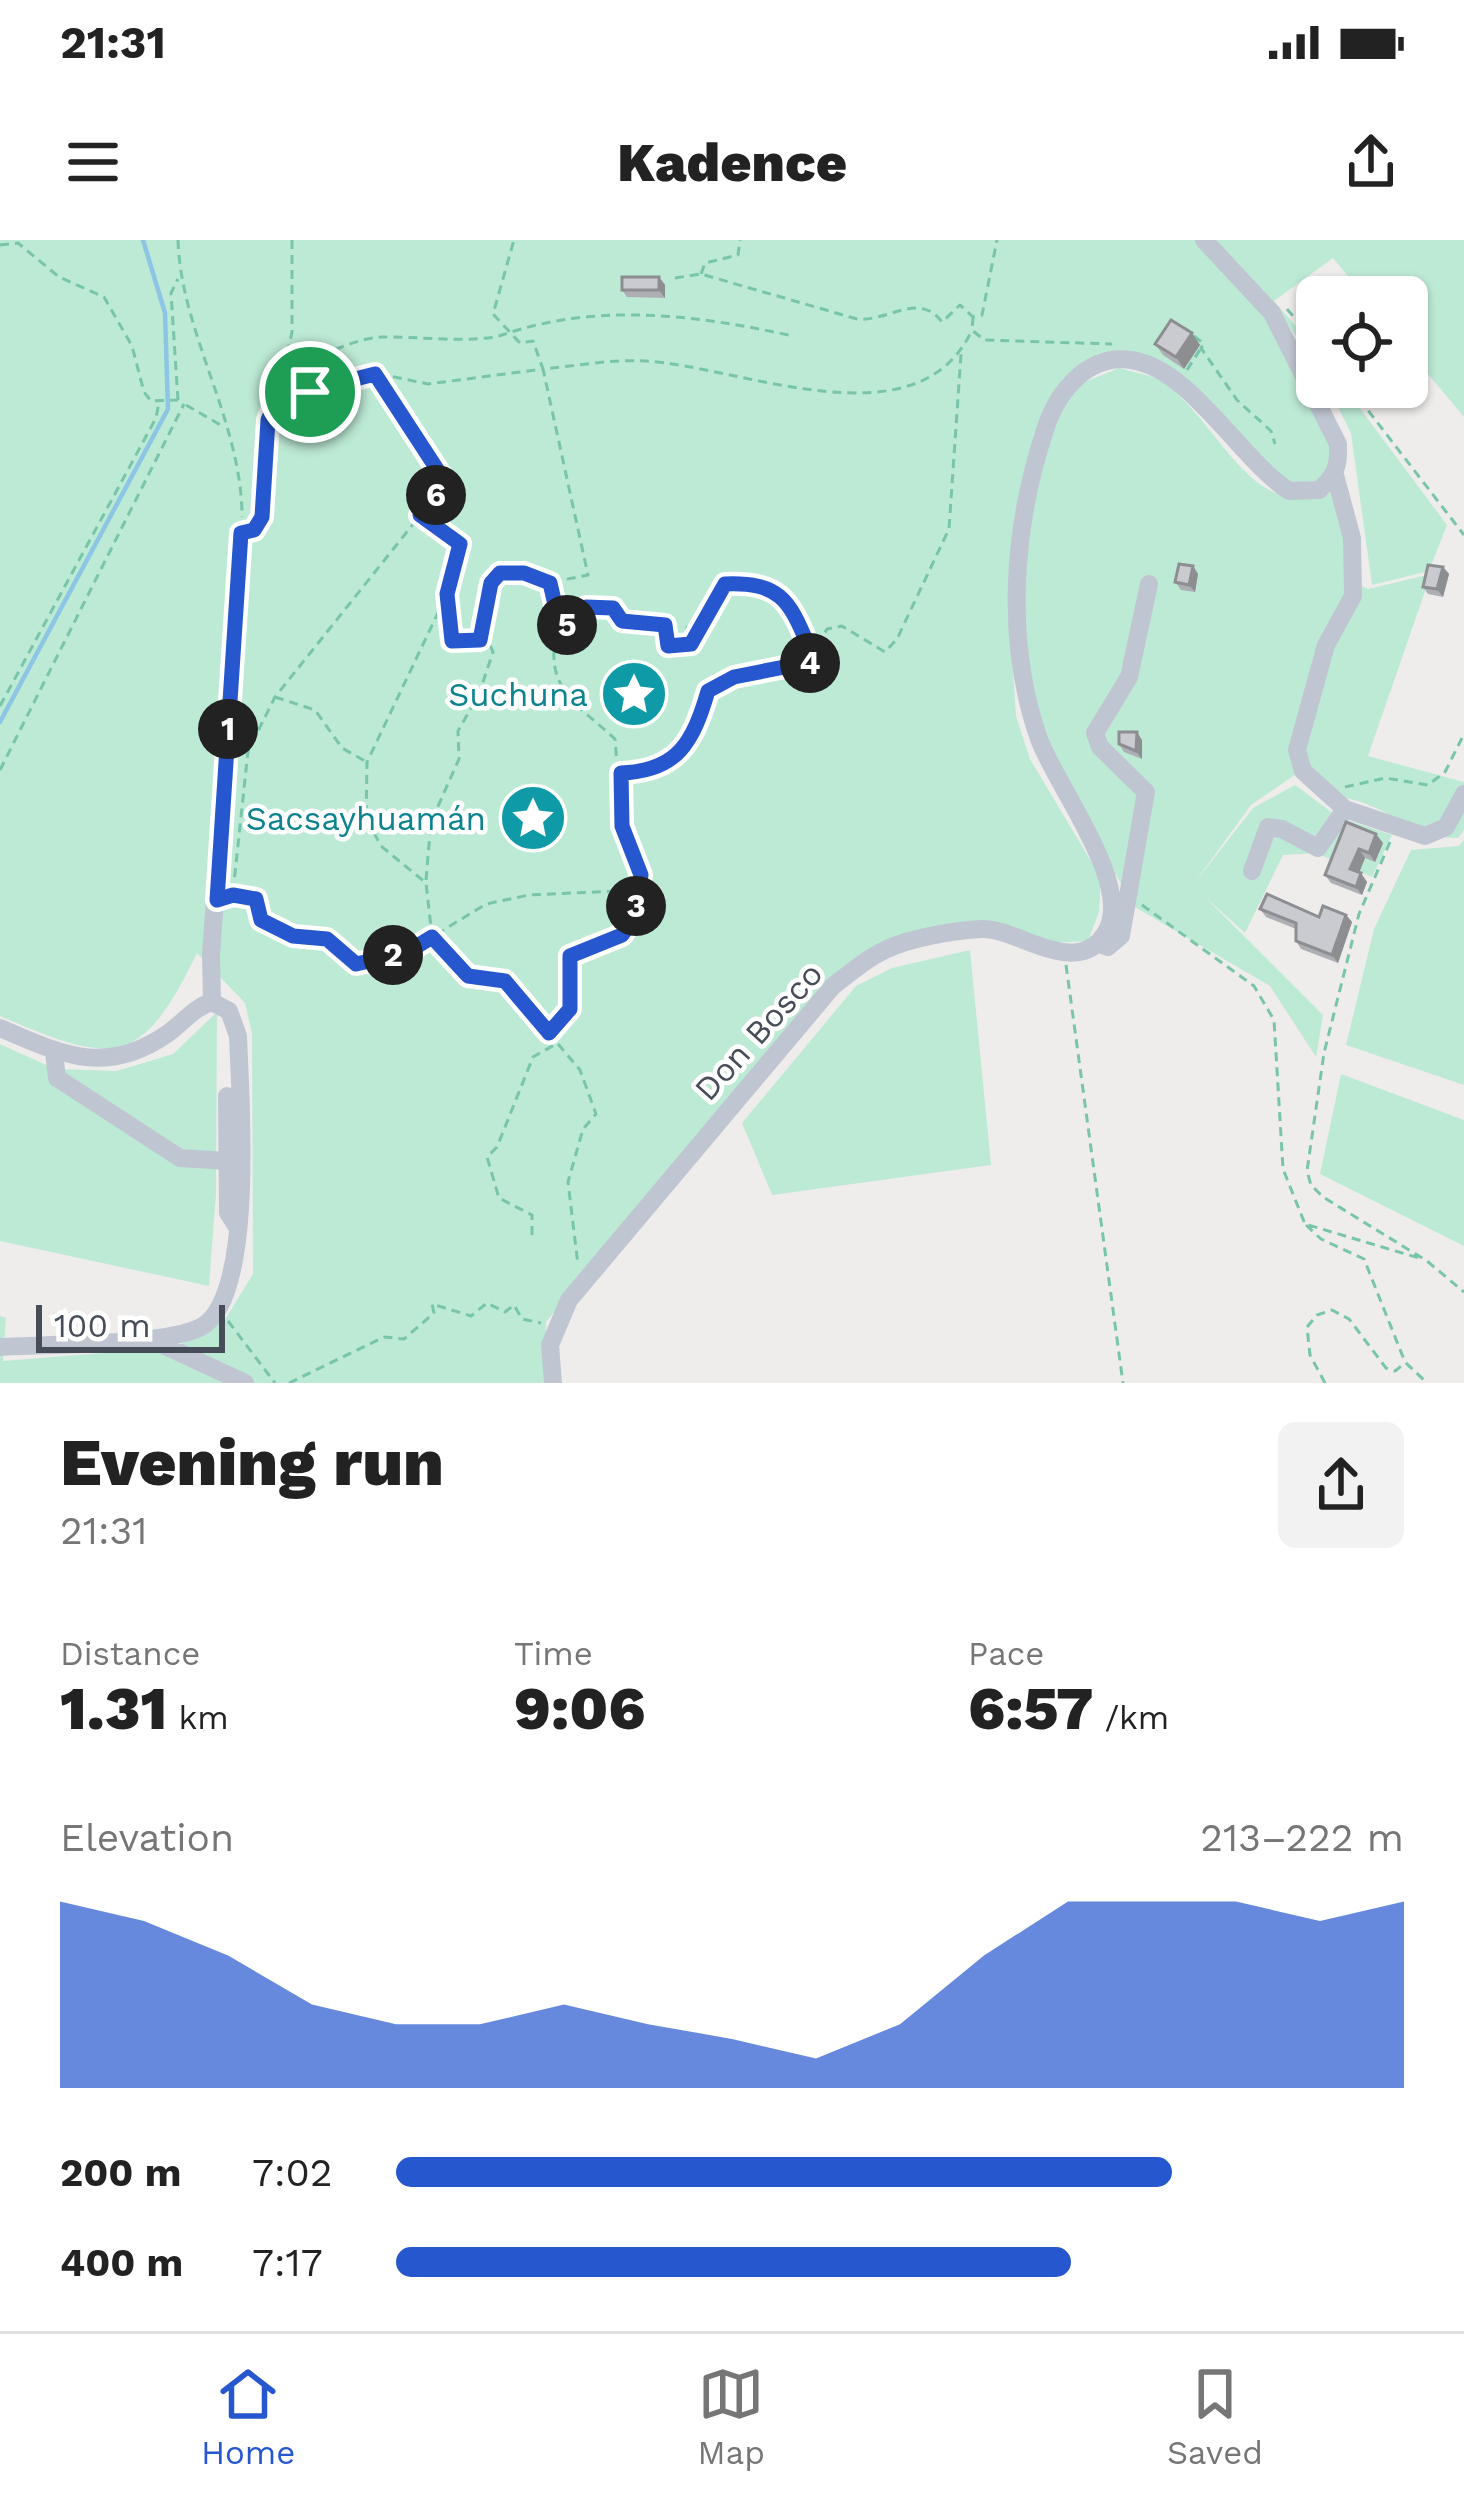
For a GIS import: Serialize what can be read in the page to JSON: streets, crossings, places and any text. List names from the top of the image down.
{
  "streets": {
    "street": ["Don Bosco"]
  },
  "places": {
    "place": ["Suchuna", "Sacsayhuamán"]
  },
  "scale_bar": "100 m",
  "page": {
    "status": "21:31",
    "header": "Kadence",
    "pins": [
      "6",
      "5",
      "4",
      "1",
      "3",
      "2"
    ],
    "scale": "100 m",
    "heading": ["Evening run", "21:31"],
    "stats": [
      ["Distance", "1.31 km"],
      ["Time", "9:06"],
      ["Pace", "6:57 /km"]
    ],
    "chart": ["Elevation", "213–222 m"],
    "list": [
      {
        "name": "200 m",
        "note": "7:02"
      },
      {
        "name": "400 m",
        "note": "7:17"
      }
    ],
    "tabs": ["Home", "Map", "Saved"]
  }
}
